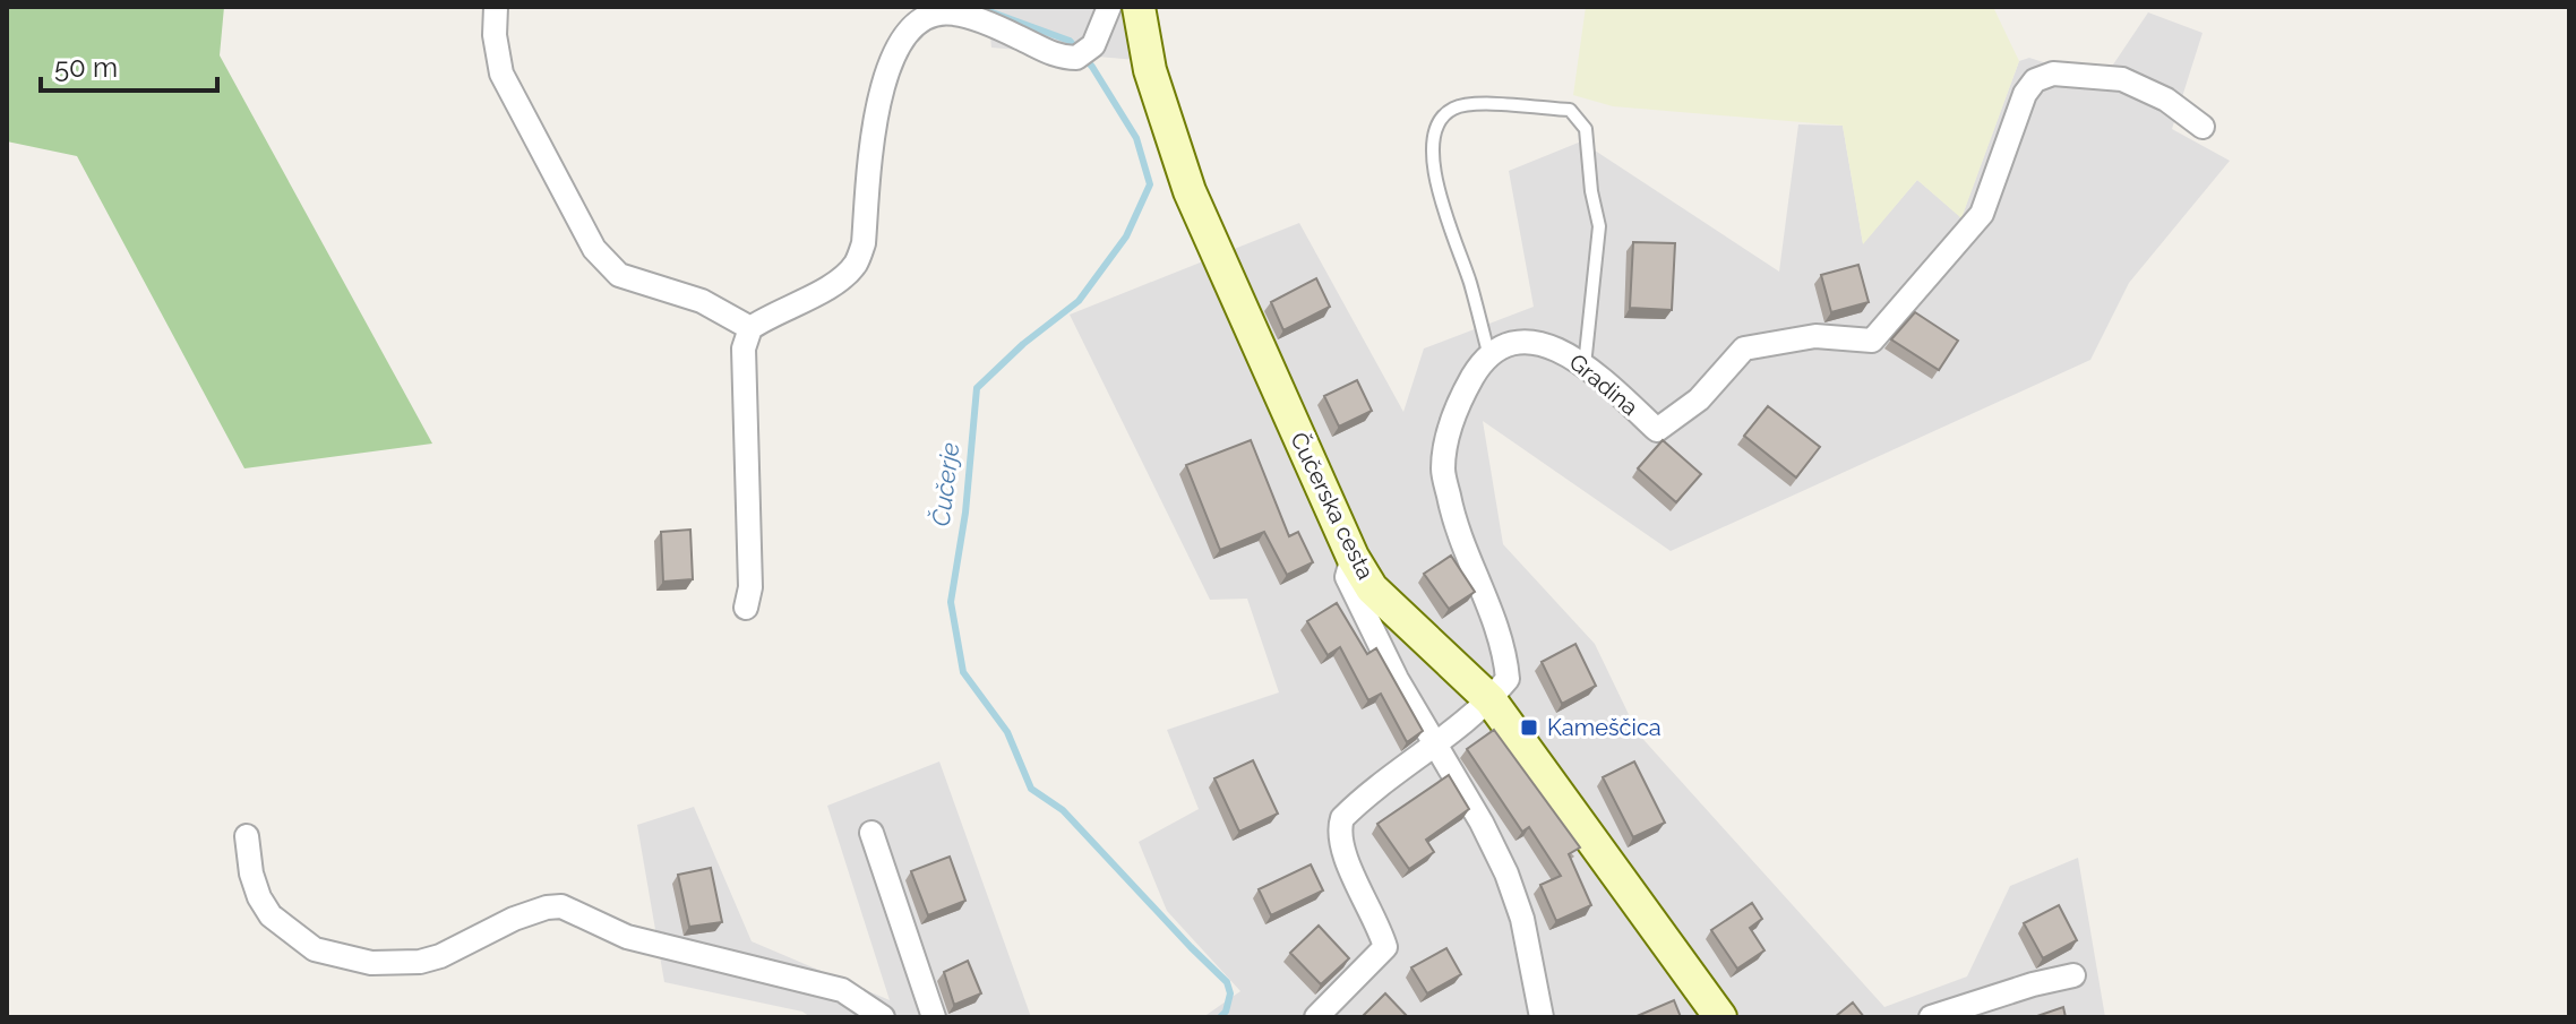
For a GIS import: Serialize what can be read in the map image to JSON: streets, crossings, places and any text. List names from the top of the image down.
{
  "streets": {
    "street": ["Gradina", "Čučerska cesta"]
  },
  "water": ["Čučerje"],
  "places": {
    "transit": ["Kameščica"]
  },
  "scale_bar": "50 m"
}
